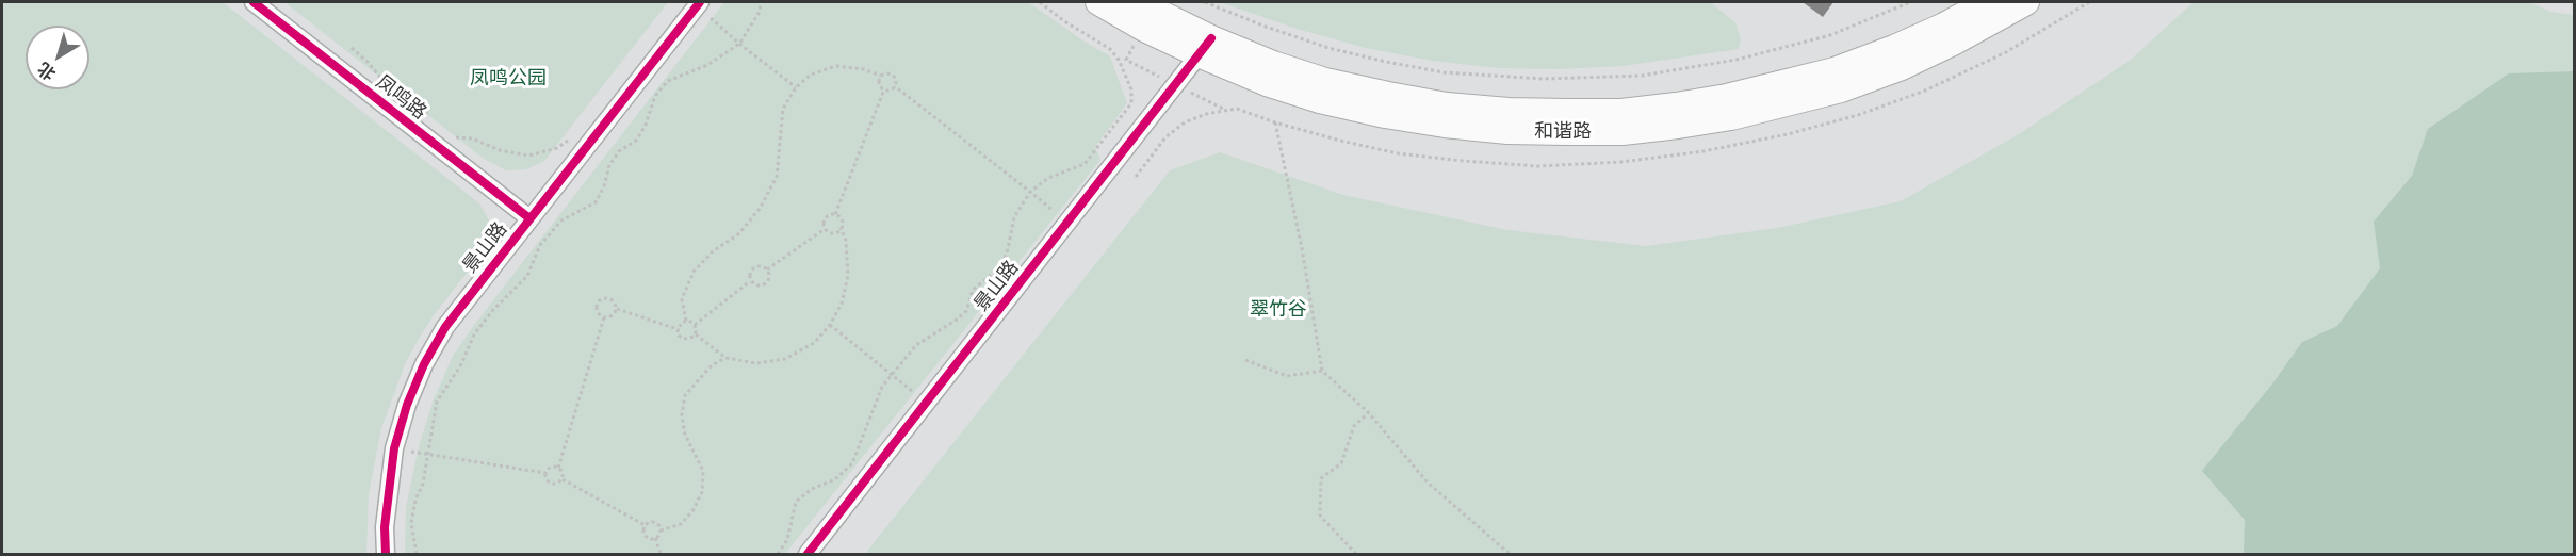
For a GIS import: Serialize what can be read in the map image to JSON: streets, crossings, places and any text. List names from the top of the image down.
{
  "streets": {
    "main road": ["和谐路"],
    "street": ["凤鸣路", "景山路"]
  },
  "crossings": [
    ["凤鸣路", "景山路"],
    ["和谐路", "景山路"]
  ],
  "parks": ["凤鸣公园", "翠竹谷"],
  "north": "bottom left"
}
